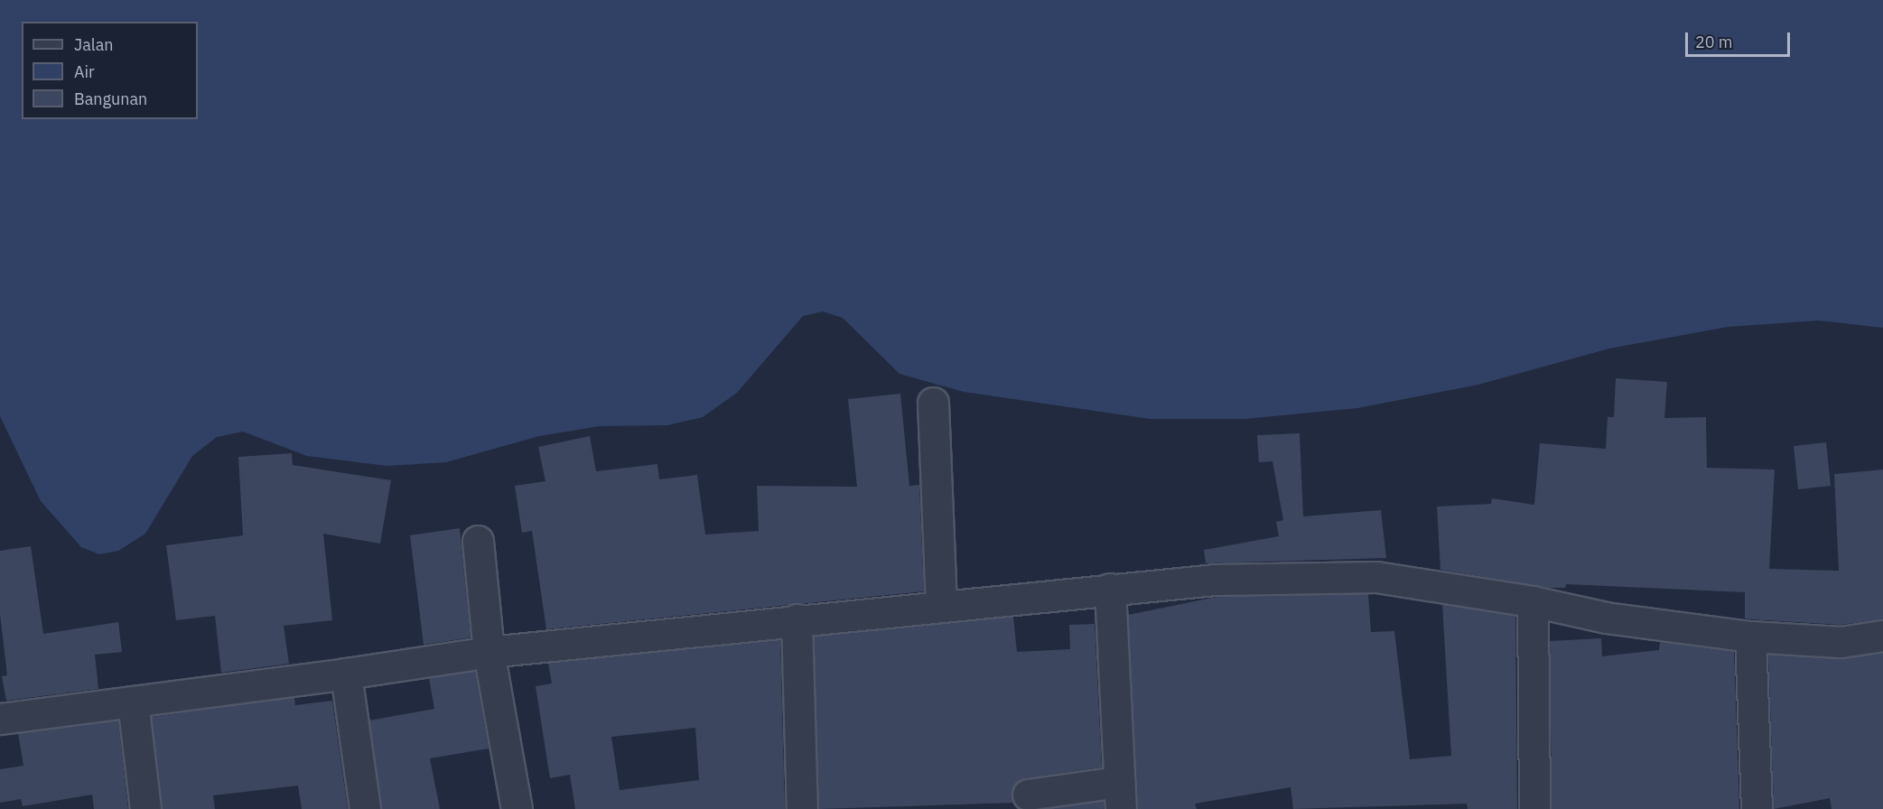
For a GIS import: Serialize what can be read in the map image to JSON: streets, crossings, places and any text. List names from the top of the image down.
{
  "legend": ["Jalan", "Air", "Bangunan"],
  "scale_bar": "20 m"
}
